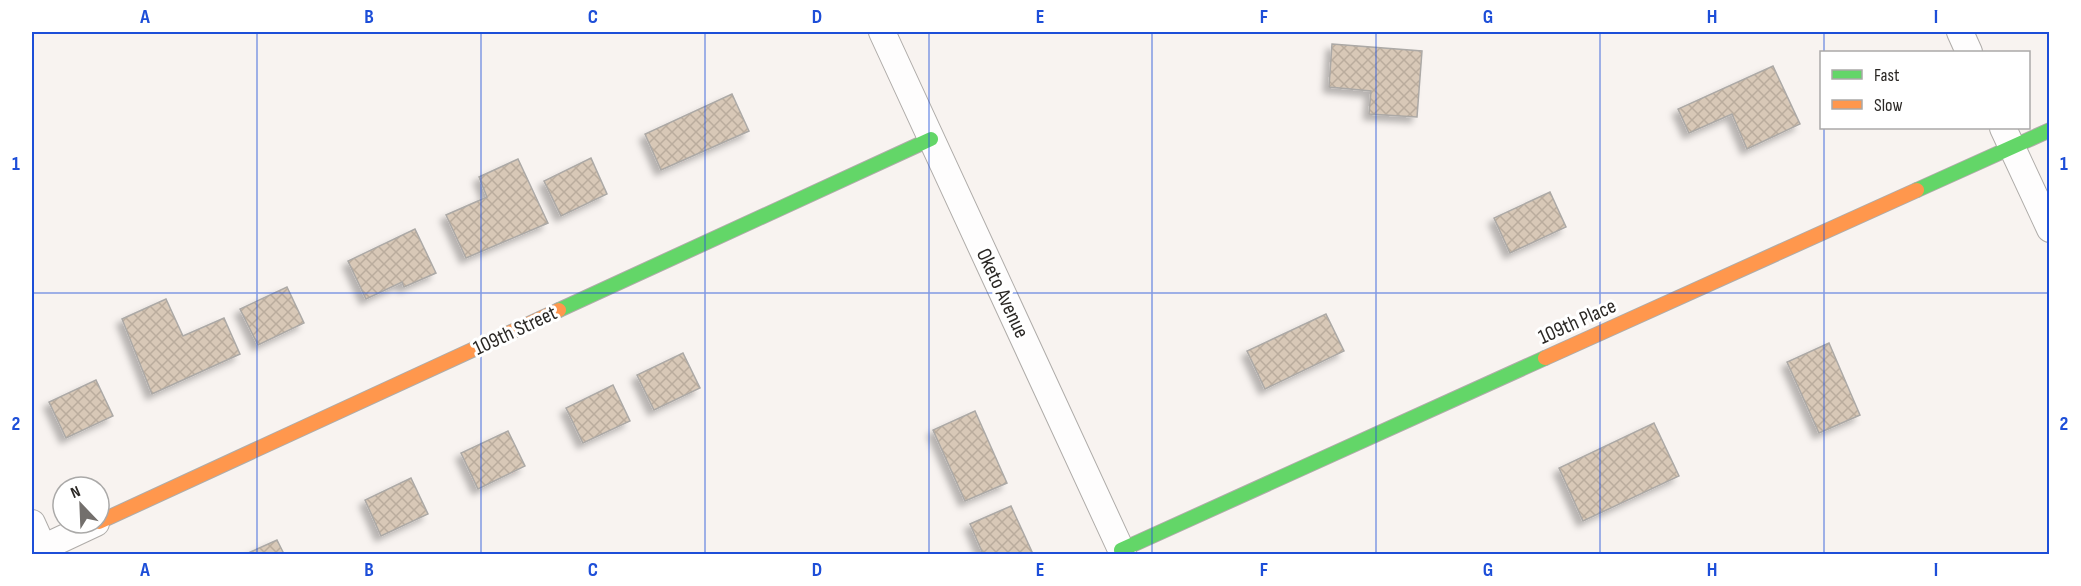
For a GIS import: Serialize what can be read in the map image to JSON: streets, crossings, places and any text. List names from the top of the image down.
{
  "streets": {
    "street": ["Oketo Avenue", "109th Place", "109th Street"]
  },
  "crossings": [
    ["Oketo Avenue", "109th Place"],
    ["Oketo Avenue", "109th Street"]
  ],
  "legend": ["Fast", "Slow"],
  "north": "top left",
  "grid": {
    "columns": [
      "A",
      "B",
      "C",
      "D",
      "E",
      "F",
      "G",
      "H",
      "I"
    ],
    "rows": ["1", "2"]
  }
}
